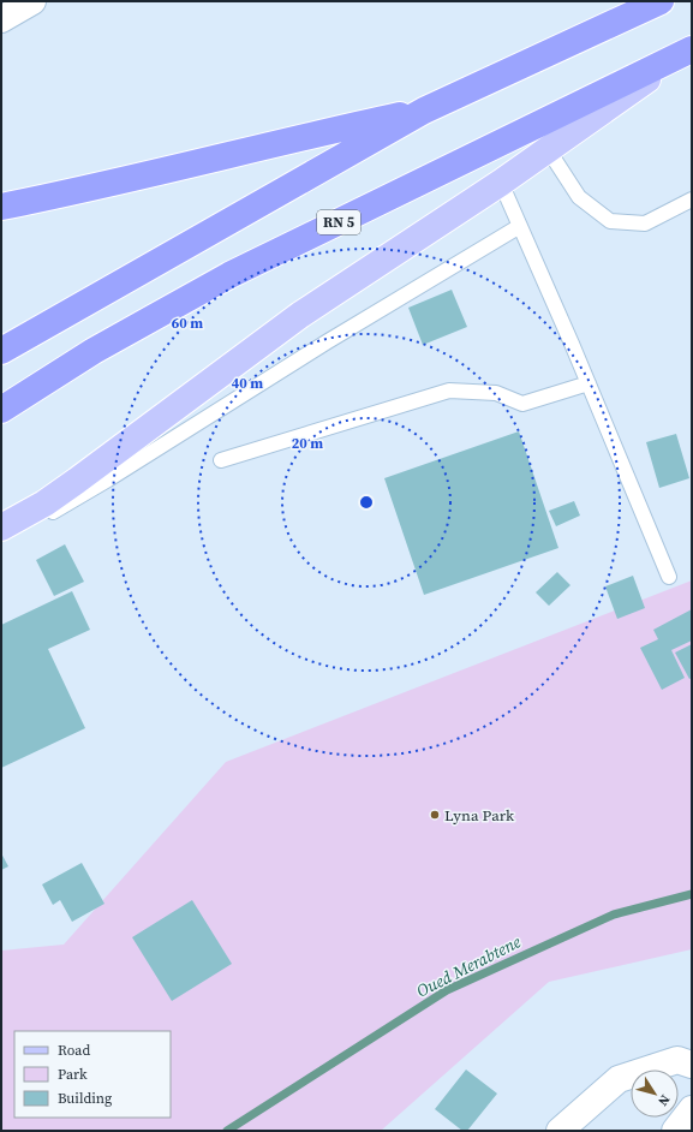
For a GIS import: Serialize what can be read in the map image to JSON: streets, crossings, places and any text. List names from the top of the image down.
{
  "streets": {
    "highway": ["RN 5"]
  },
  "water": ["Oued Merabtene"],
  "places": ["Lyna Park"],
  "legend": ["Road", "Park", "Building"],
  "north": "bottom right",
  "rings": ["60 m", "40 m", "20 m"]
}
